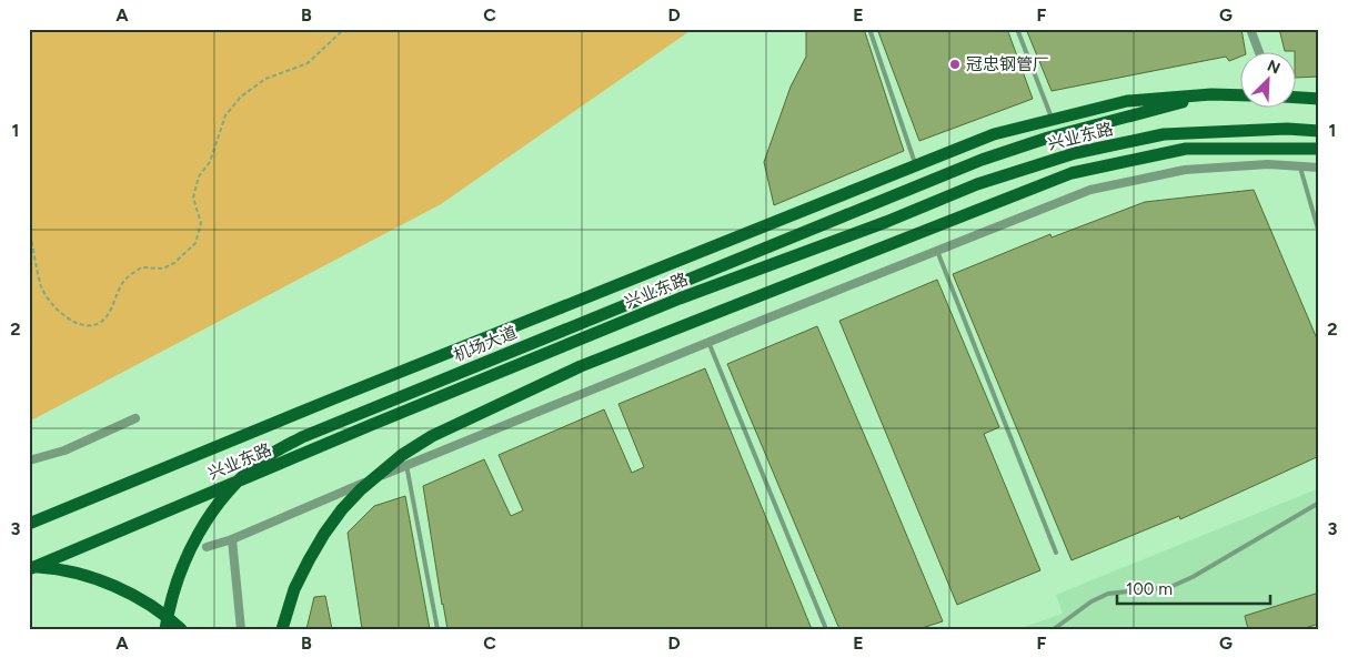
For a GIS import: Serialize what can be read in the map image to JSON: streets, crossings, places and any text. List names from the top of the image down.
{
  "streets": {
    "main road": ["兴业东路", "机场大道"]
  },
  "crossings": [
    ["兴业东路", "机场大道"]
  ],
  "places": ["冠忠钢管厂"],
  "scale_bar": "100 m",
  "north": "top right",
  "grid": {
    "columns": [
      "A",
      "B",
      "C",
      "D",
      "E",
      "F",
      "G"
    ],
    "rows": ["1", "2", "3"]
  }
}
